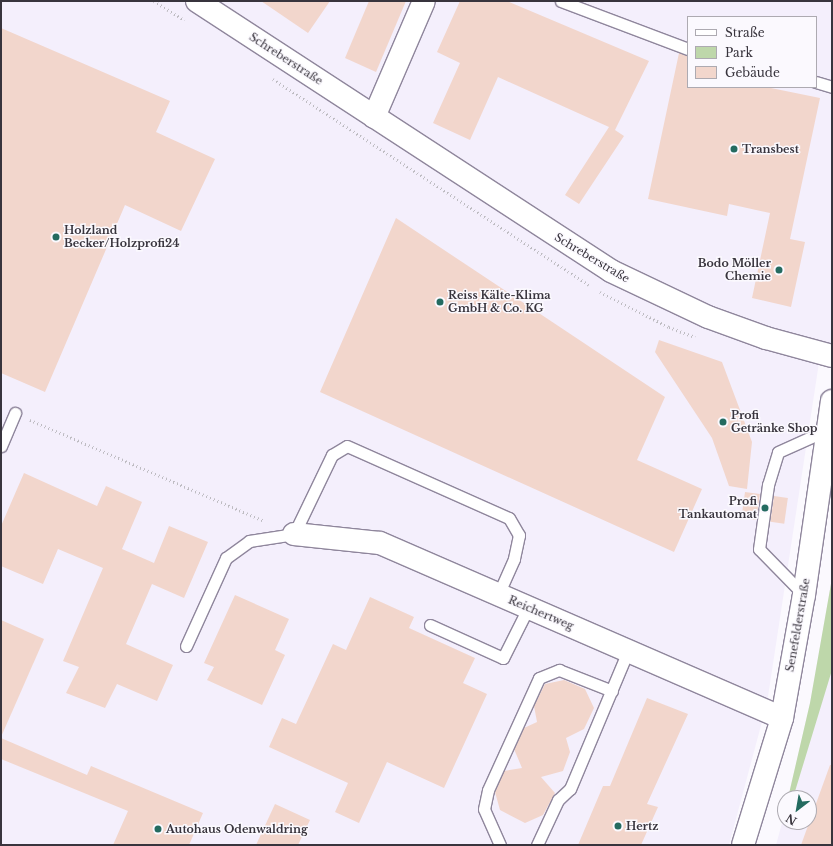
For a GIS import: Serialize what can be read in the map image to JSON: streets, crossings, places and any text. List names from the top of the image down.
{
  "streets": {
    "street": ["Schreberstraße", "Reichertweg", "Senefelderstraße"]
  },
  "crossings": [
    ["Reichertweg", "Senefelderstraße"]
  ],
  "places": [
    "Transbest",
    "Holzland Becker/Holzprofi24",
    "Bodo Möller Chemie",
    "Reiss Kälte-Klima GmbH & Co. KG",
    "Profi Getränke Shop",
    "Profi Tankautomat",
    "Hertz",
    "Autohaus Odenwaldring"
  ],
  "legend": ["Straße", "Park", "Gebäude"],
  "north": "bottom left"
}
